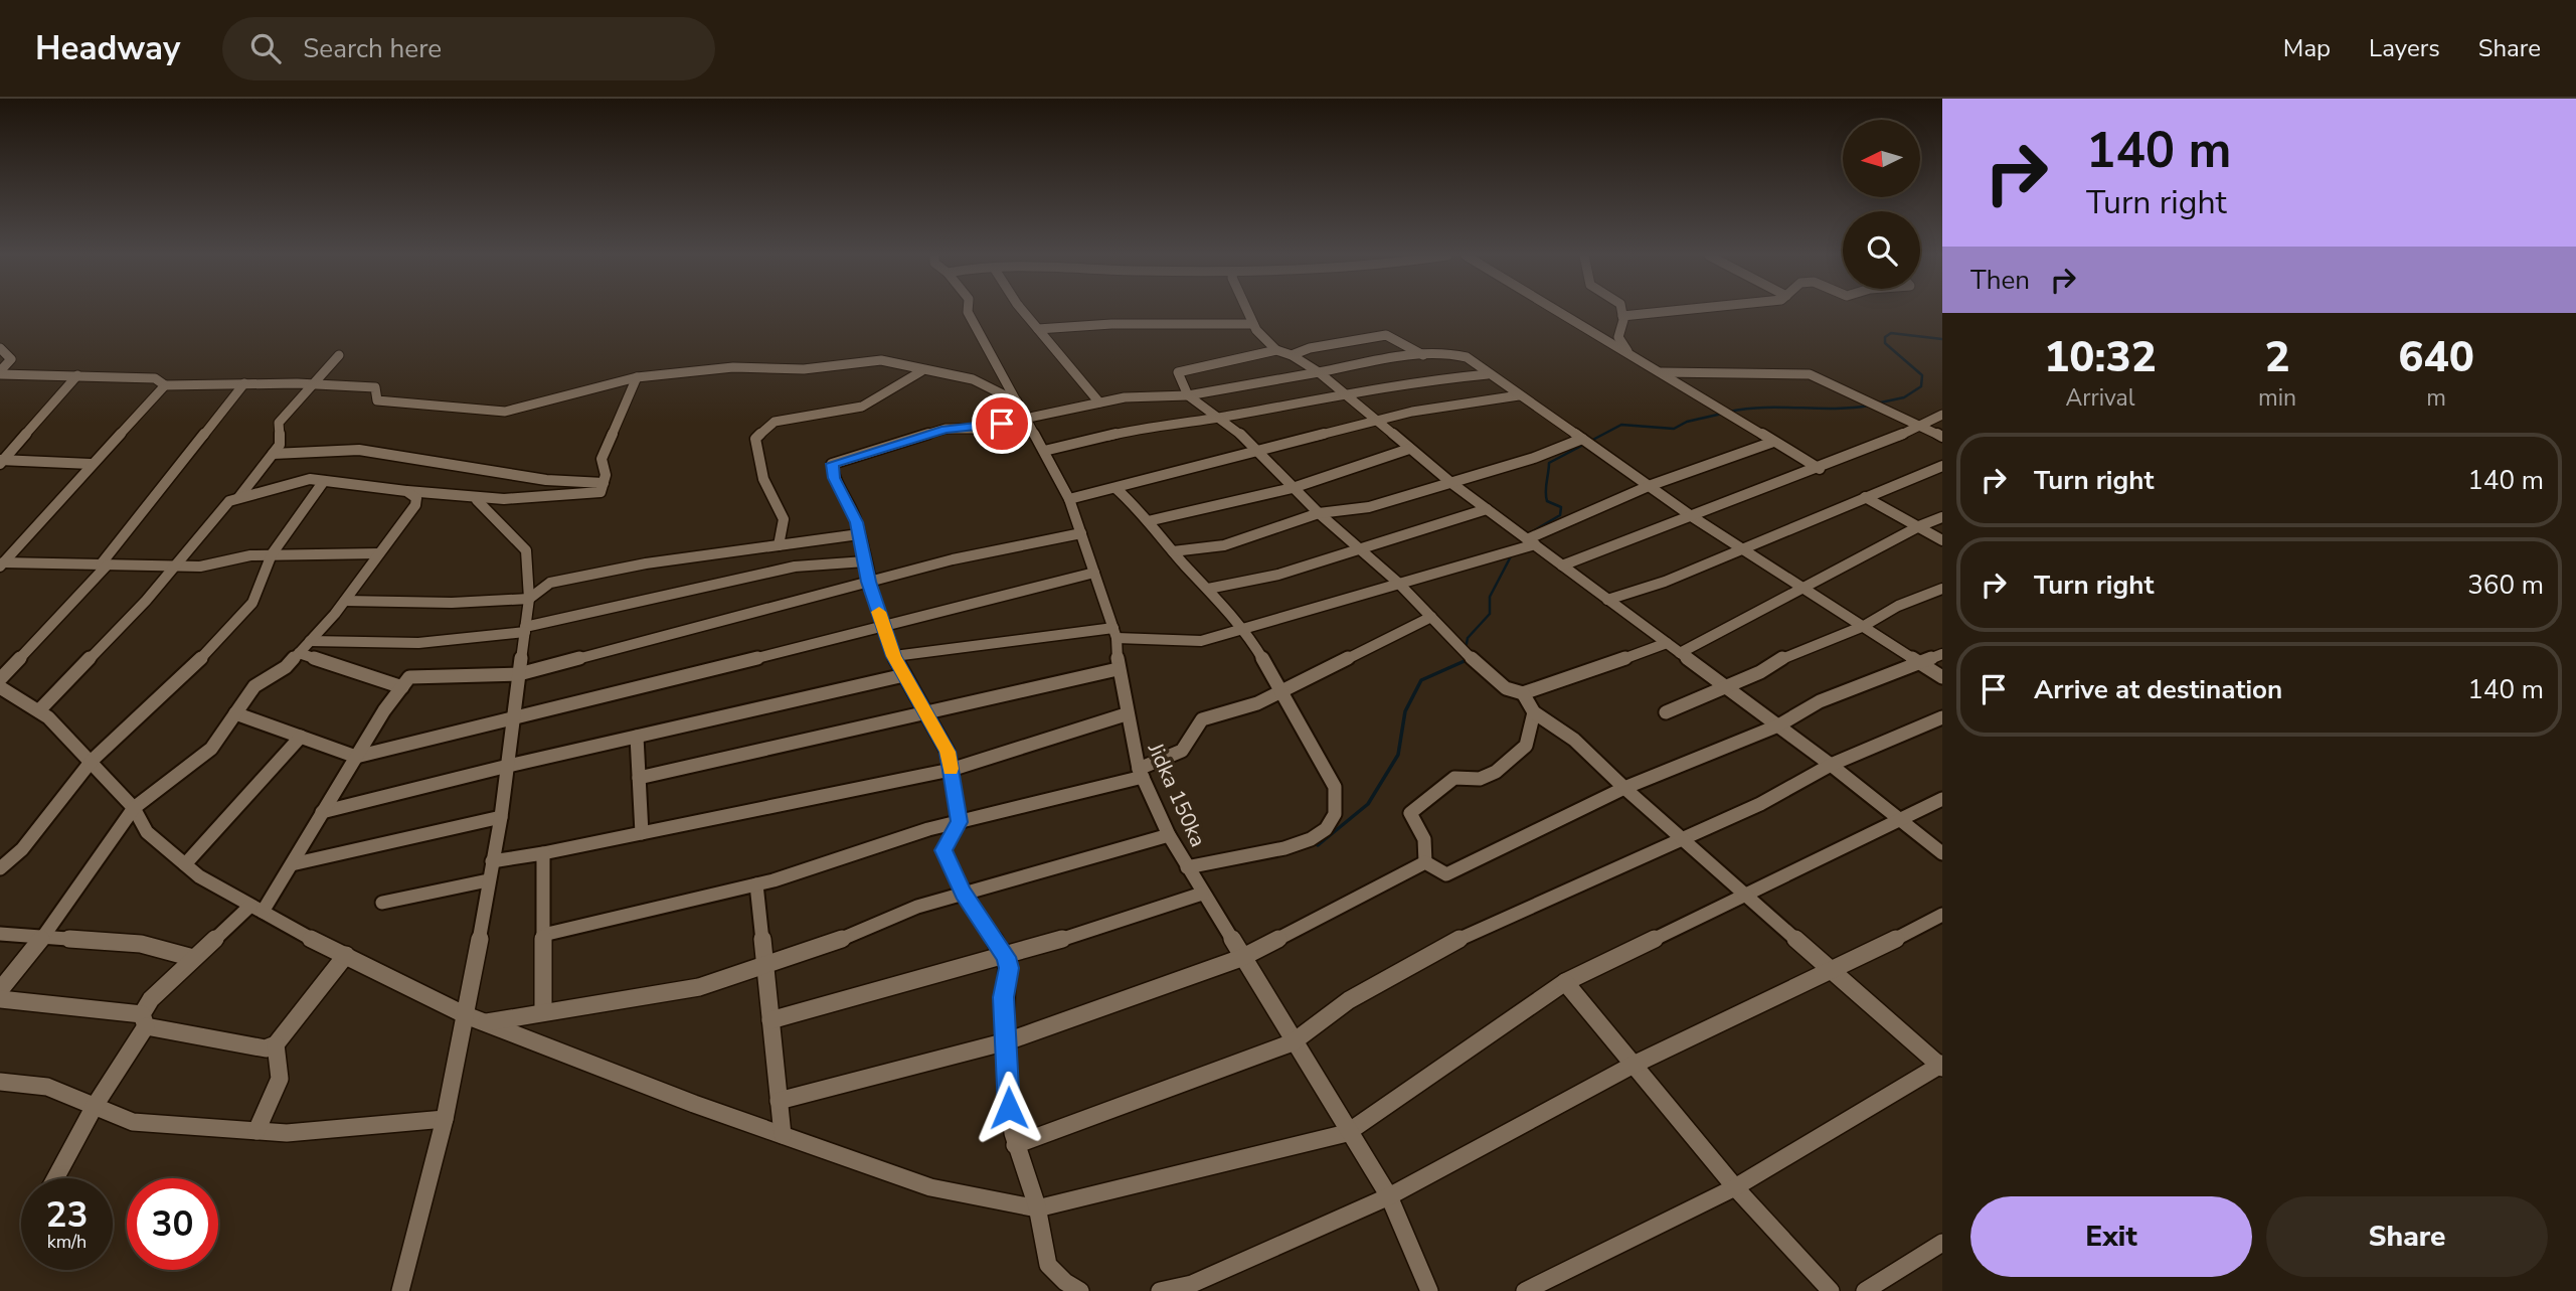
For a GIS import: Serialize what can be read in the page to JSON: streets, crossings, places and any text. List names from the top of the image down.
{
  "streets": {
    "street": ["Jidka 150ka"]
  },
  "north": "left",
  "page": {
    "header": "Headway",
    "search": "Search here",
    "nav": ["Map", "Layers", "Share"],
    "turn": ["140 m", "Turn right"],
    "then": "Then",
    "eta": [
      "10:32",
      "Arrival",
      "2",
      "min",
      "640",
      "m"
    ],
    "list": [
      {
        "name": "Turn right",
        "value": "140 m"
      },
      {
        "name": "Turn right",
        "value": "360 m"
      },
      {
        "name": "Arrive at destination",
        "value": "140 m"
      }
    ],
    "speed": "23 km/h",
    "limit": "30",
    "buttons": ["Exit", "Share"]
  }
}
